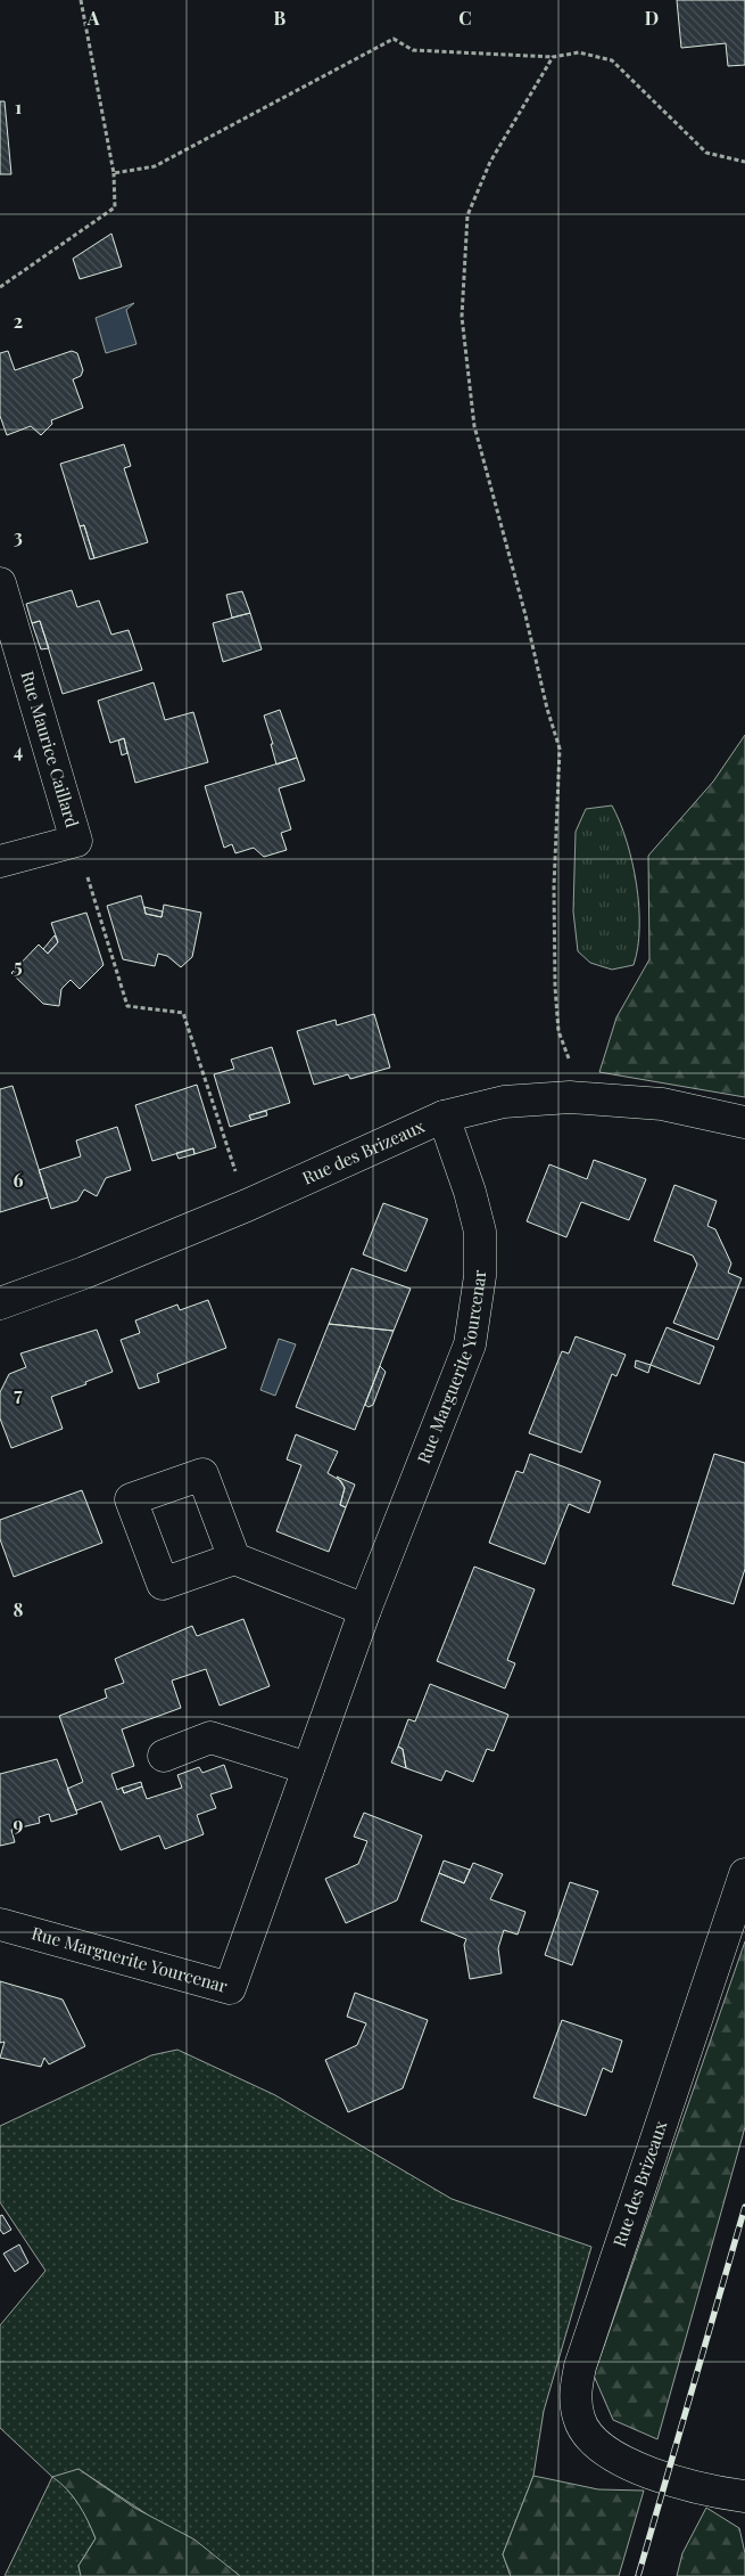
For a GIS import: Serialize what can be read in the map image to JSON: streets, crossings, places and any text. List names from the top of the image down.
{
  "streets": {
    "street": ["Rue Maurice Caillard", "Rue des Brizeaux", "Rue Marguerite Yourcenar"]
  },
  "crossings": [
    ["Rue des Brizeaux", "Rue Marguerite Yourcenar"]
  ],
  "grid": {
    "columns": [
      "A",
      "B",
      "C",
      "D"
    ],
    "rows": [
      "1",
      "2",
      "3",
      "4",
      "5",
      "6",
      "7",
      "8",
      "9"
    ]
  }
}
